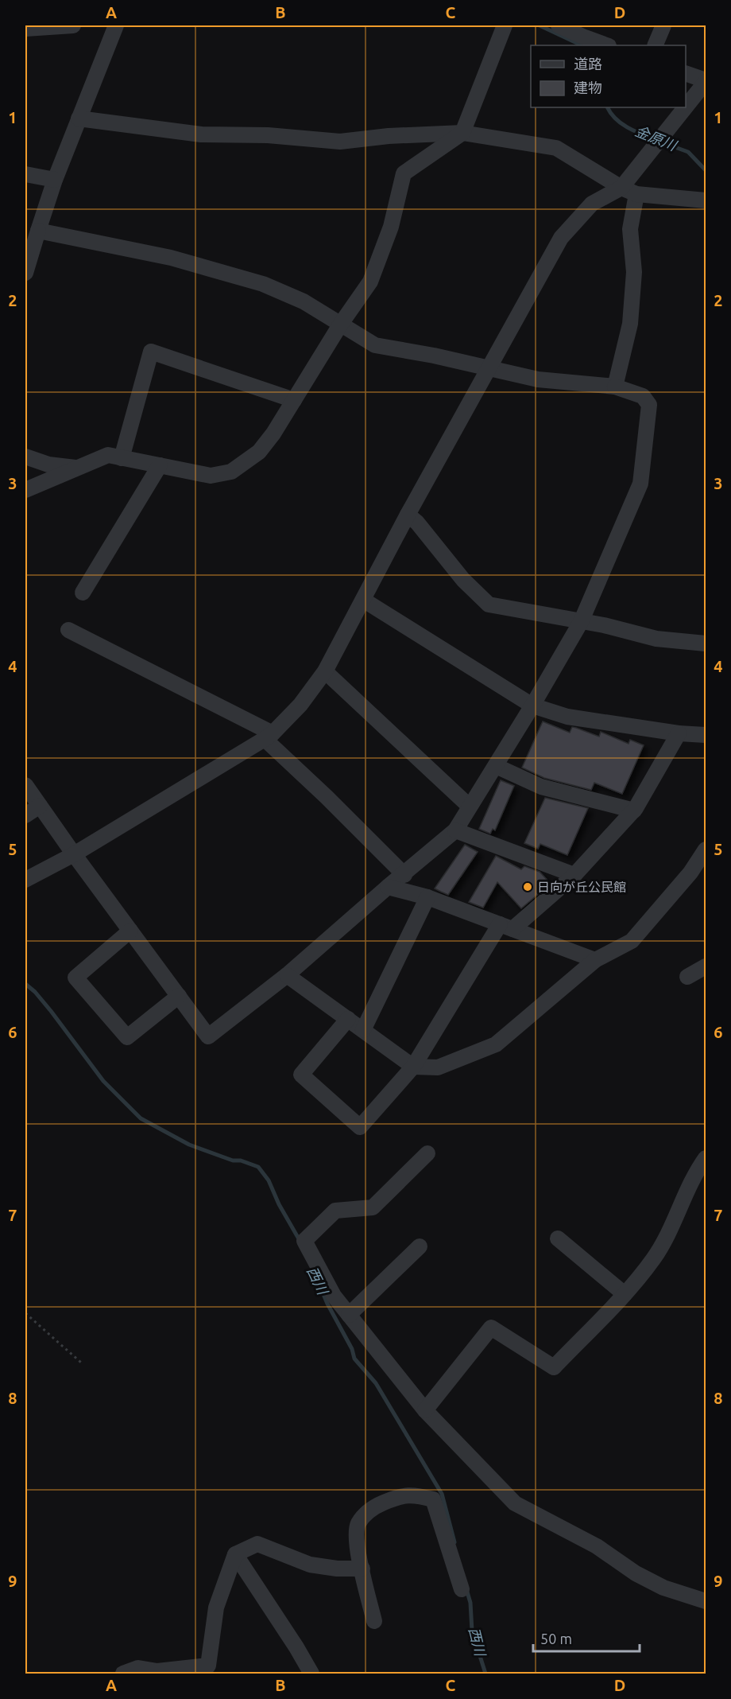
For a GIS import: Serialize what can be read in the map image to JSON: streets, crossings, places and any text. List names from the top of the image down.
{
  "water": ["金原川", "西川"],
  "places": ["日向が丘公民館"],
  "legend": ["道路", "建物"],
  "scale_bar": "50 m",
  "grid": {
    "columns": [
      "A",
      "B",
      "C",
      "D"
    ],
    "rows": [
      "1",
      "2",
      "3",
      "4",
      "5",
      "6",
      "7",
      "8",
      "9"
    ]
  }
}
